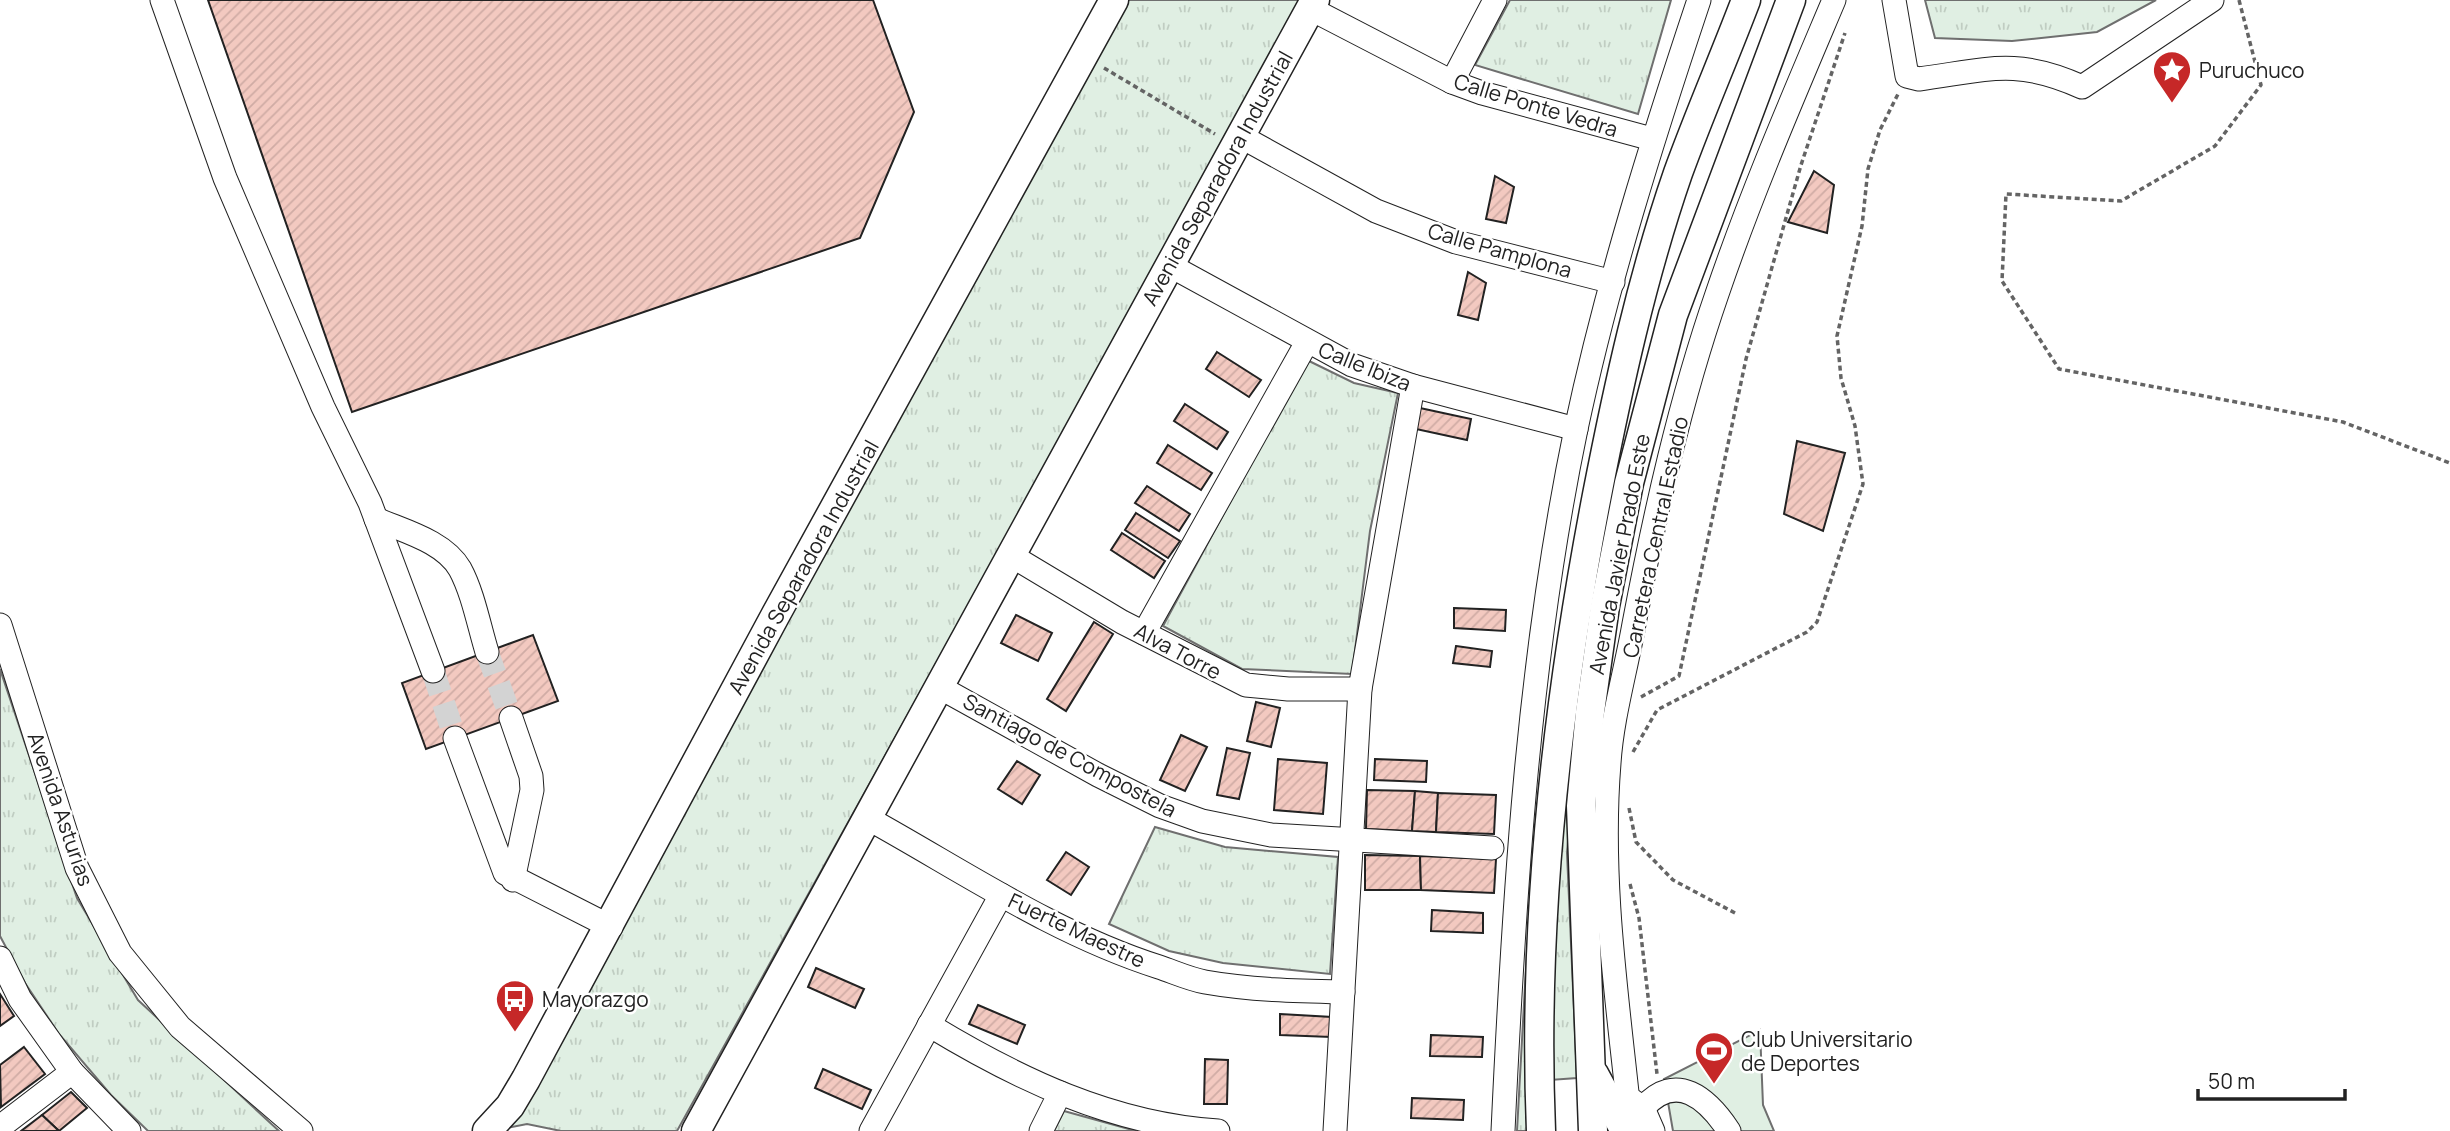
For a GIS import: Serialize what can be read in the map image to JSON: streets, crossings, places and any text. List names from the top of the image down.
{
  "streets": {
    "main road": ["Avenida Separadora Industrial", "Avenida Javier Prado Este"],
    "street": [
      "Calle Ponte Vedra",
      "Calle Pamplona",
      "Calle Ibiza",
      "Carretera Central Estadio",
      "Alva Torre",
      "Santiago de Compostela",
      "Avenida Asturias",
      "Fuerte Maestre"
    ]
  },
  "crossings": [
    ["Calle Ponte Vedra", "Avenida Separadora Industrial"],
    ["Avenida Separadora Industrial", "Calle Pamplona"],
    ["Avenida Separadora Industrial", "Calle Ibiza"],
    ["Avenida Separadora Industrial", "Alva Torre"],
    ["Avenida Separadora Industrial", "Santiago de Compostela"],
    ["Avenida Separadora Industrial", "Fuerte Maestre"]
  ],
  "places": {
    "place": ["Puruchuco"],
    "bus stop": ["Mayorazgo"],
    "sports": ["Club Universitario de Deportes"]
  },
  "scale_bar": "50 m"
}
